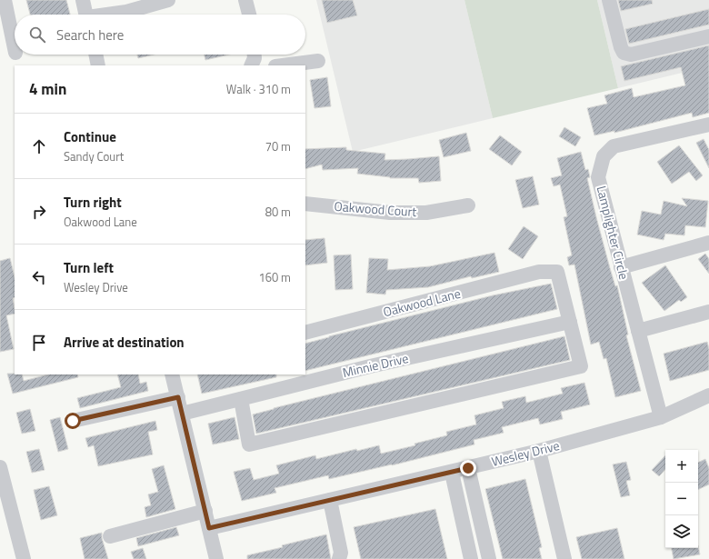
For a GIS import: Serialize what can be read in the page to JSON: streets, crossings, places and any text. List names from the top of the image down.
{
  "streets": {
    "street": [
      "Oakwood Court",
      "Lamplighter Circle",
      "Oakwood Lane",
      "Minnie Drive",
      "Wesley Drive"
    ]
  },
  "crossings": [
    ["Lamplighter Circle", "Wesley Drive"],
    ["Oakwood Lane", "Minnie Drive"]
  ],
  "page": {
    "search": "Search here",
    "heading": ["4 min", "Walk · 310 m"],
    "list": [
      ["Continue", "Sandy Court", "70 m"],
      ["Turn right", "Oakwood Lane", "80 m"],
      ["Turn left", "Wesley Drive", "160 m"],
      "Arrive at destination"
    ],
    "map_buttons": ["+", "−"]
  }
}
